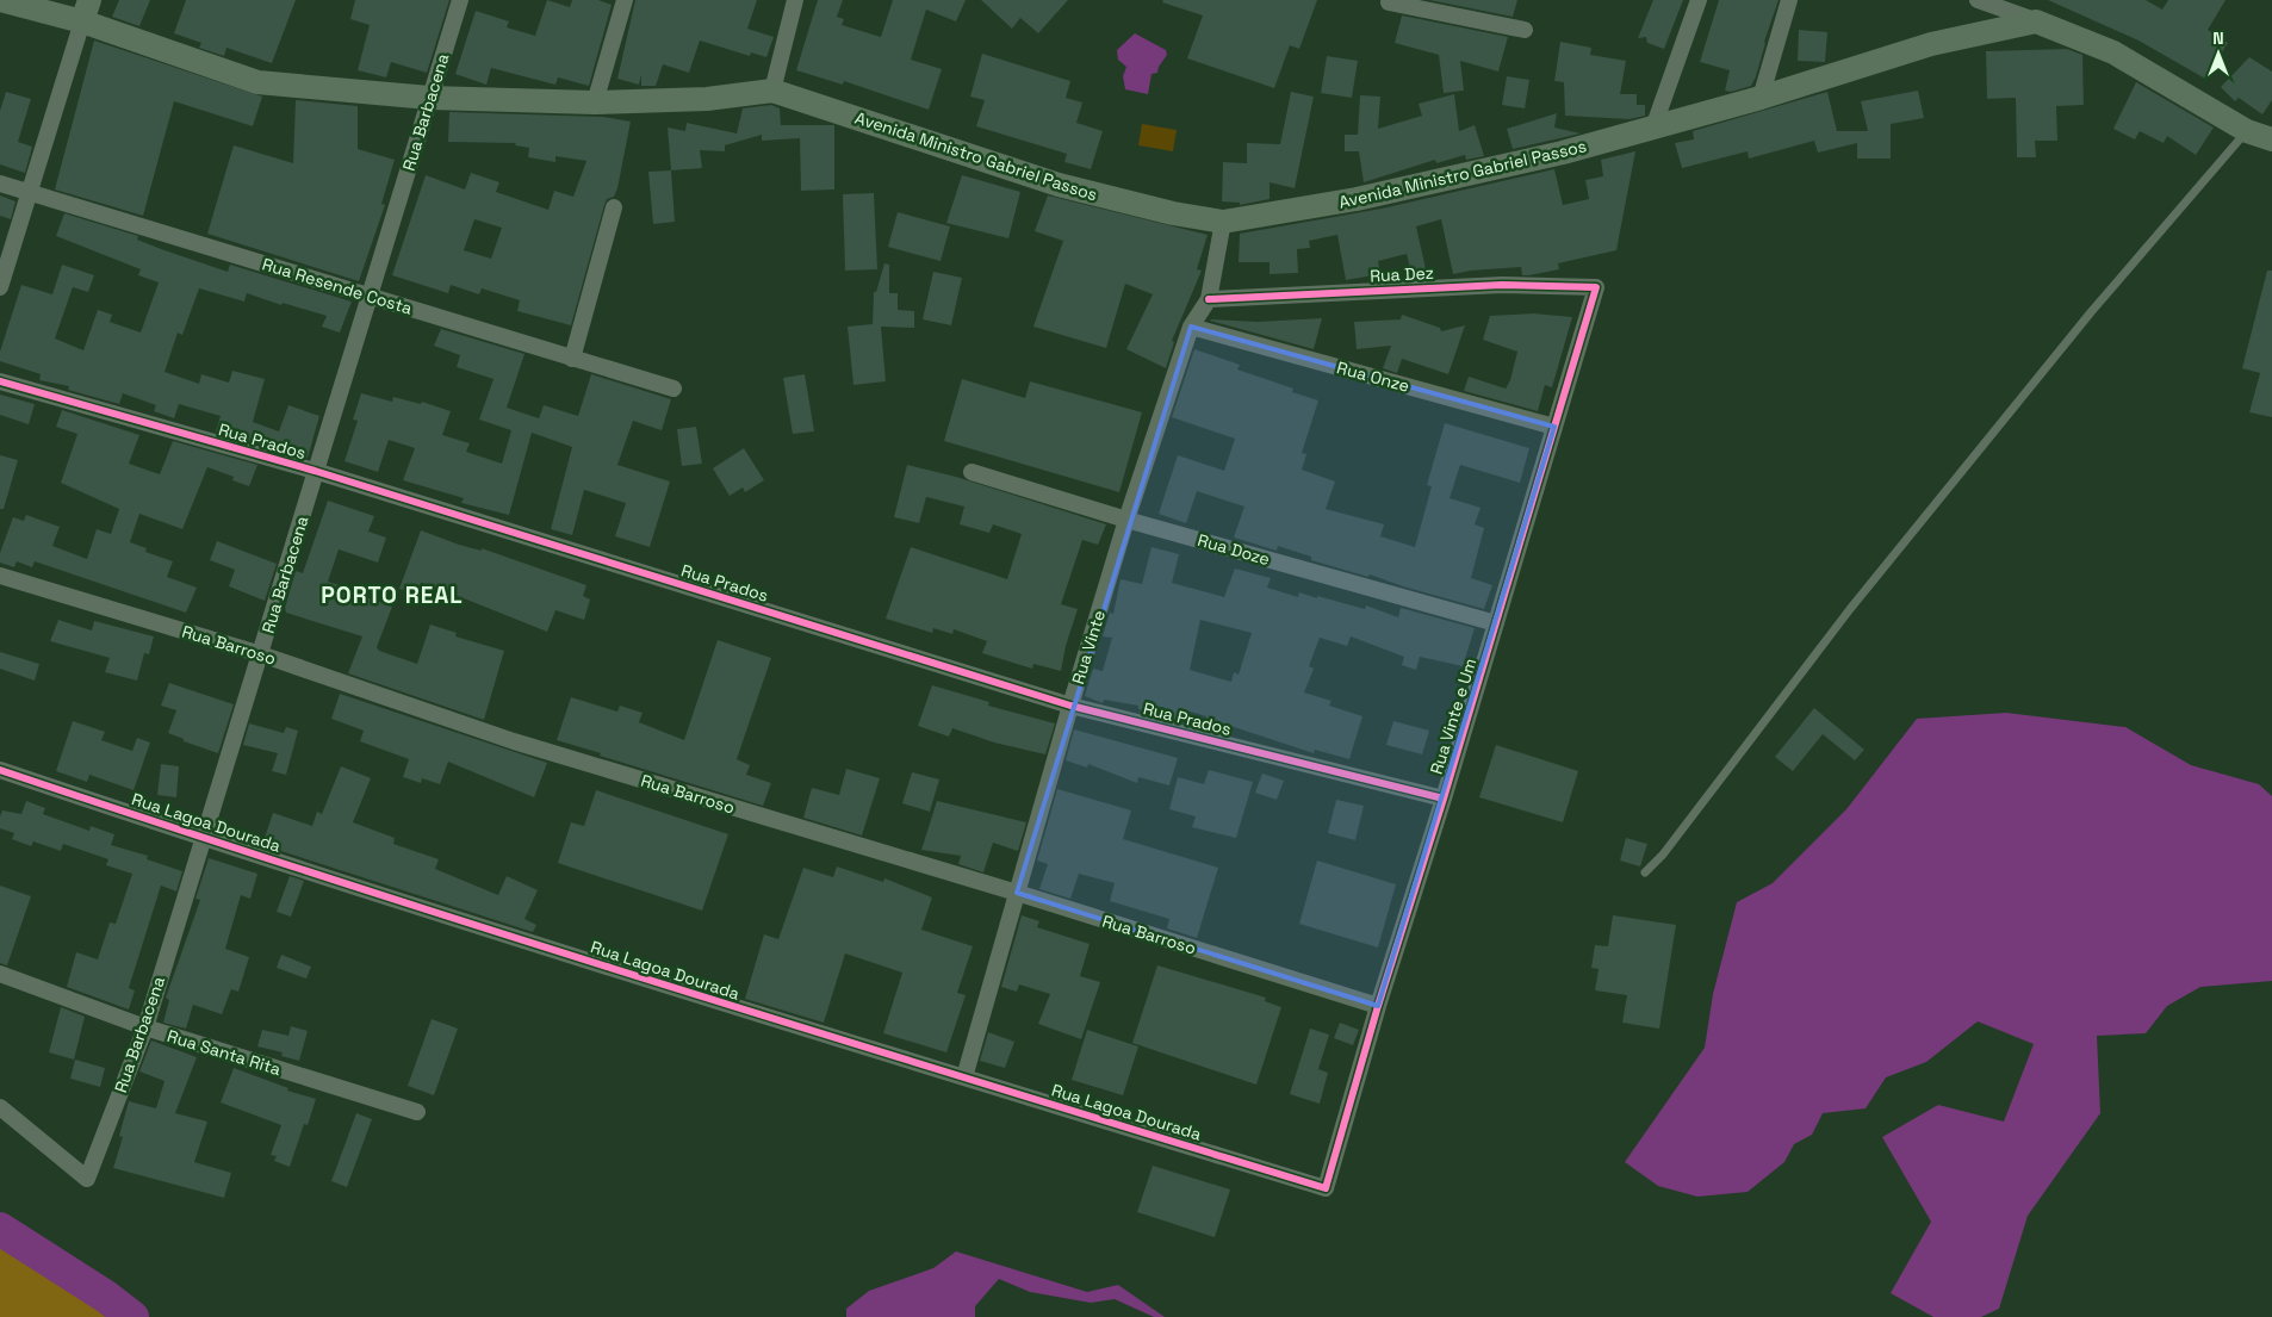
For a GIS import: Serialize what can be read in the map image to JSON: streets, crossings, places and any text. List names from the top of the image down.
{
  "streets": {
    "main road": ["Avenida Ministro Gabriel Passos"],
    "street": [
      "Rua Barbacena",
      "Rua Dez",
      "Rua Resende Costa",
      "Rua Onze",
      "Rua Prados",
      "Rua Doze",
      "Rua Barroso",
      "Rua Vinte",
      "Rua Vinte e Um",
      "Rua Lagoa Dourada",
      "Rua Santa Rita"
    ]
  },
  "crossings": [
    ["Rua Barbacena", "Avenida Ministro Gabriel Passos"],
    ["Rua Barbacena", "Rua Resende Costa"],
    ["Rua Barbacena", "Rua Prados"],
    ["Rua Barbacena", "Rua Barroso"],
    ["Rua Barbacena", "Rua Lagoa Dourada"],
    ["Rua Barbacena", "Rua Santa Rita"],
    ["Avenida Ministro Gabriel Passos", "Rua Vinte"],
    ["Rua Dez", "Rua Vinte"],
    ["Rua Dez", "Rua Vinte e Um"],
    ["Rua Onze", "Rua Vinte"],
    ["Rua Onze", "Rua Vinte e Um"],
    ["Rua Prados", "Rua Vinte"],
    ["Rua Prados", "Rua Vinte e Um"],
    ["Rua Doze", "Rua Vinte"],
    ["Rua Doze", "Rua Vinte e Um"],
    ["Rua Barroso", "Rua Vinte"],
    ["Rua Barroso", "Rua Vinte e Um"],
    ["Rua Vinte", "Rua Lagoa Dourada"],
    ["Rua Vinte e Um", "Rua Lagoa Dourada"]
  ],
  "districts": ["PORTO REAL"],
  "north": "top"
}
